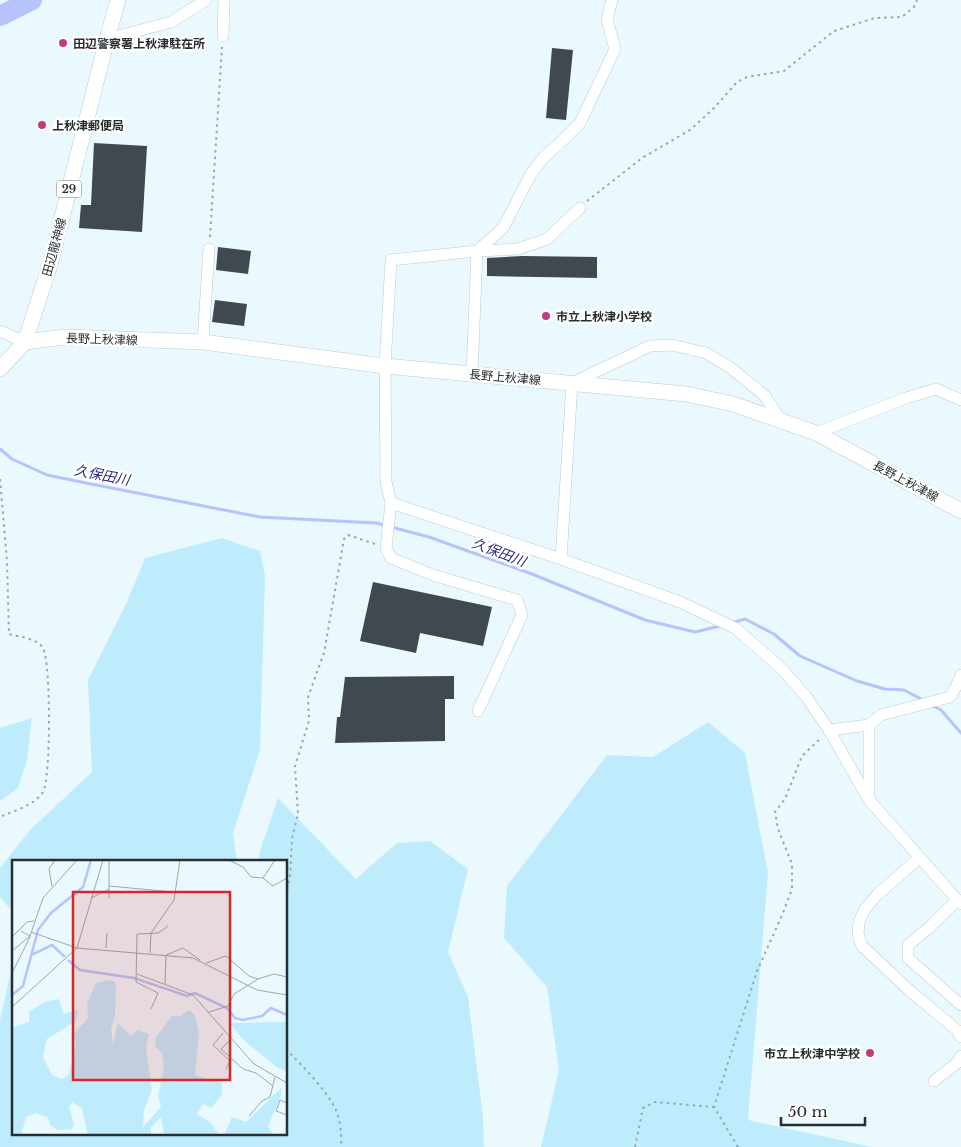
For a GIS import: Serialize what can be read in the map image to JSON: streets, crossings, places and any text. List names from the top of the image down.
{
  "streets": {
    "main road": ["29", "田辺龍神線", "長野上秋津線"]
  },
  "crossings": [
    ["田辺龍神線", "長野上秋津線"]
  ],
  "water": ["久保田川"],
  "places": [
    "田辺警察署上秋津駐在所",
    "上秋津郵便局",
    "市立上秋津小学校",
    "市立上秋津中学校"
  ],
  "scale_bar": "50 m"
}
